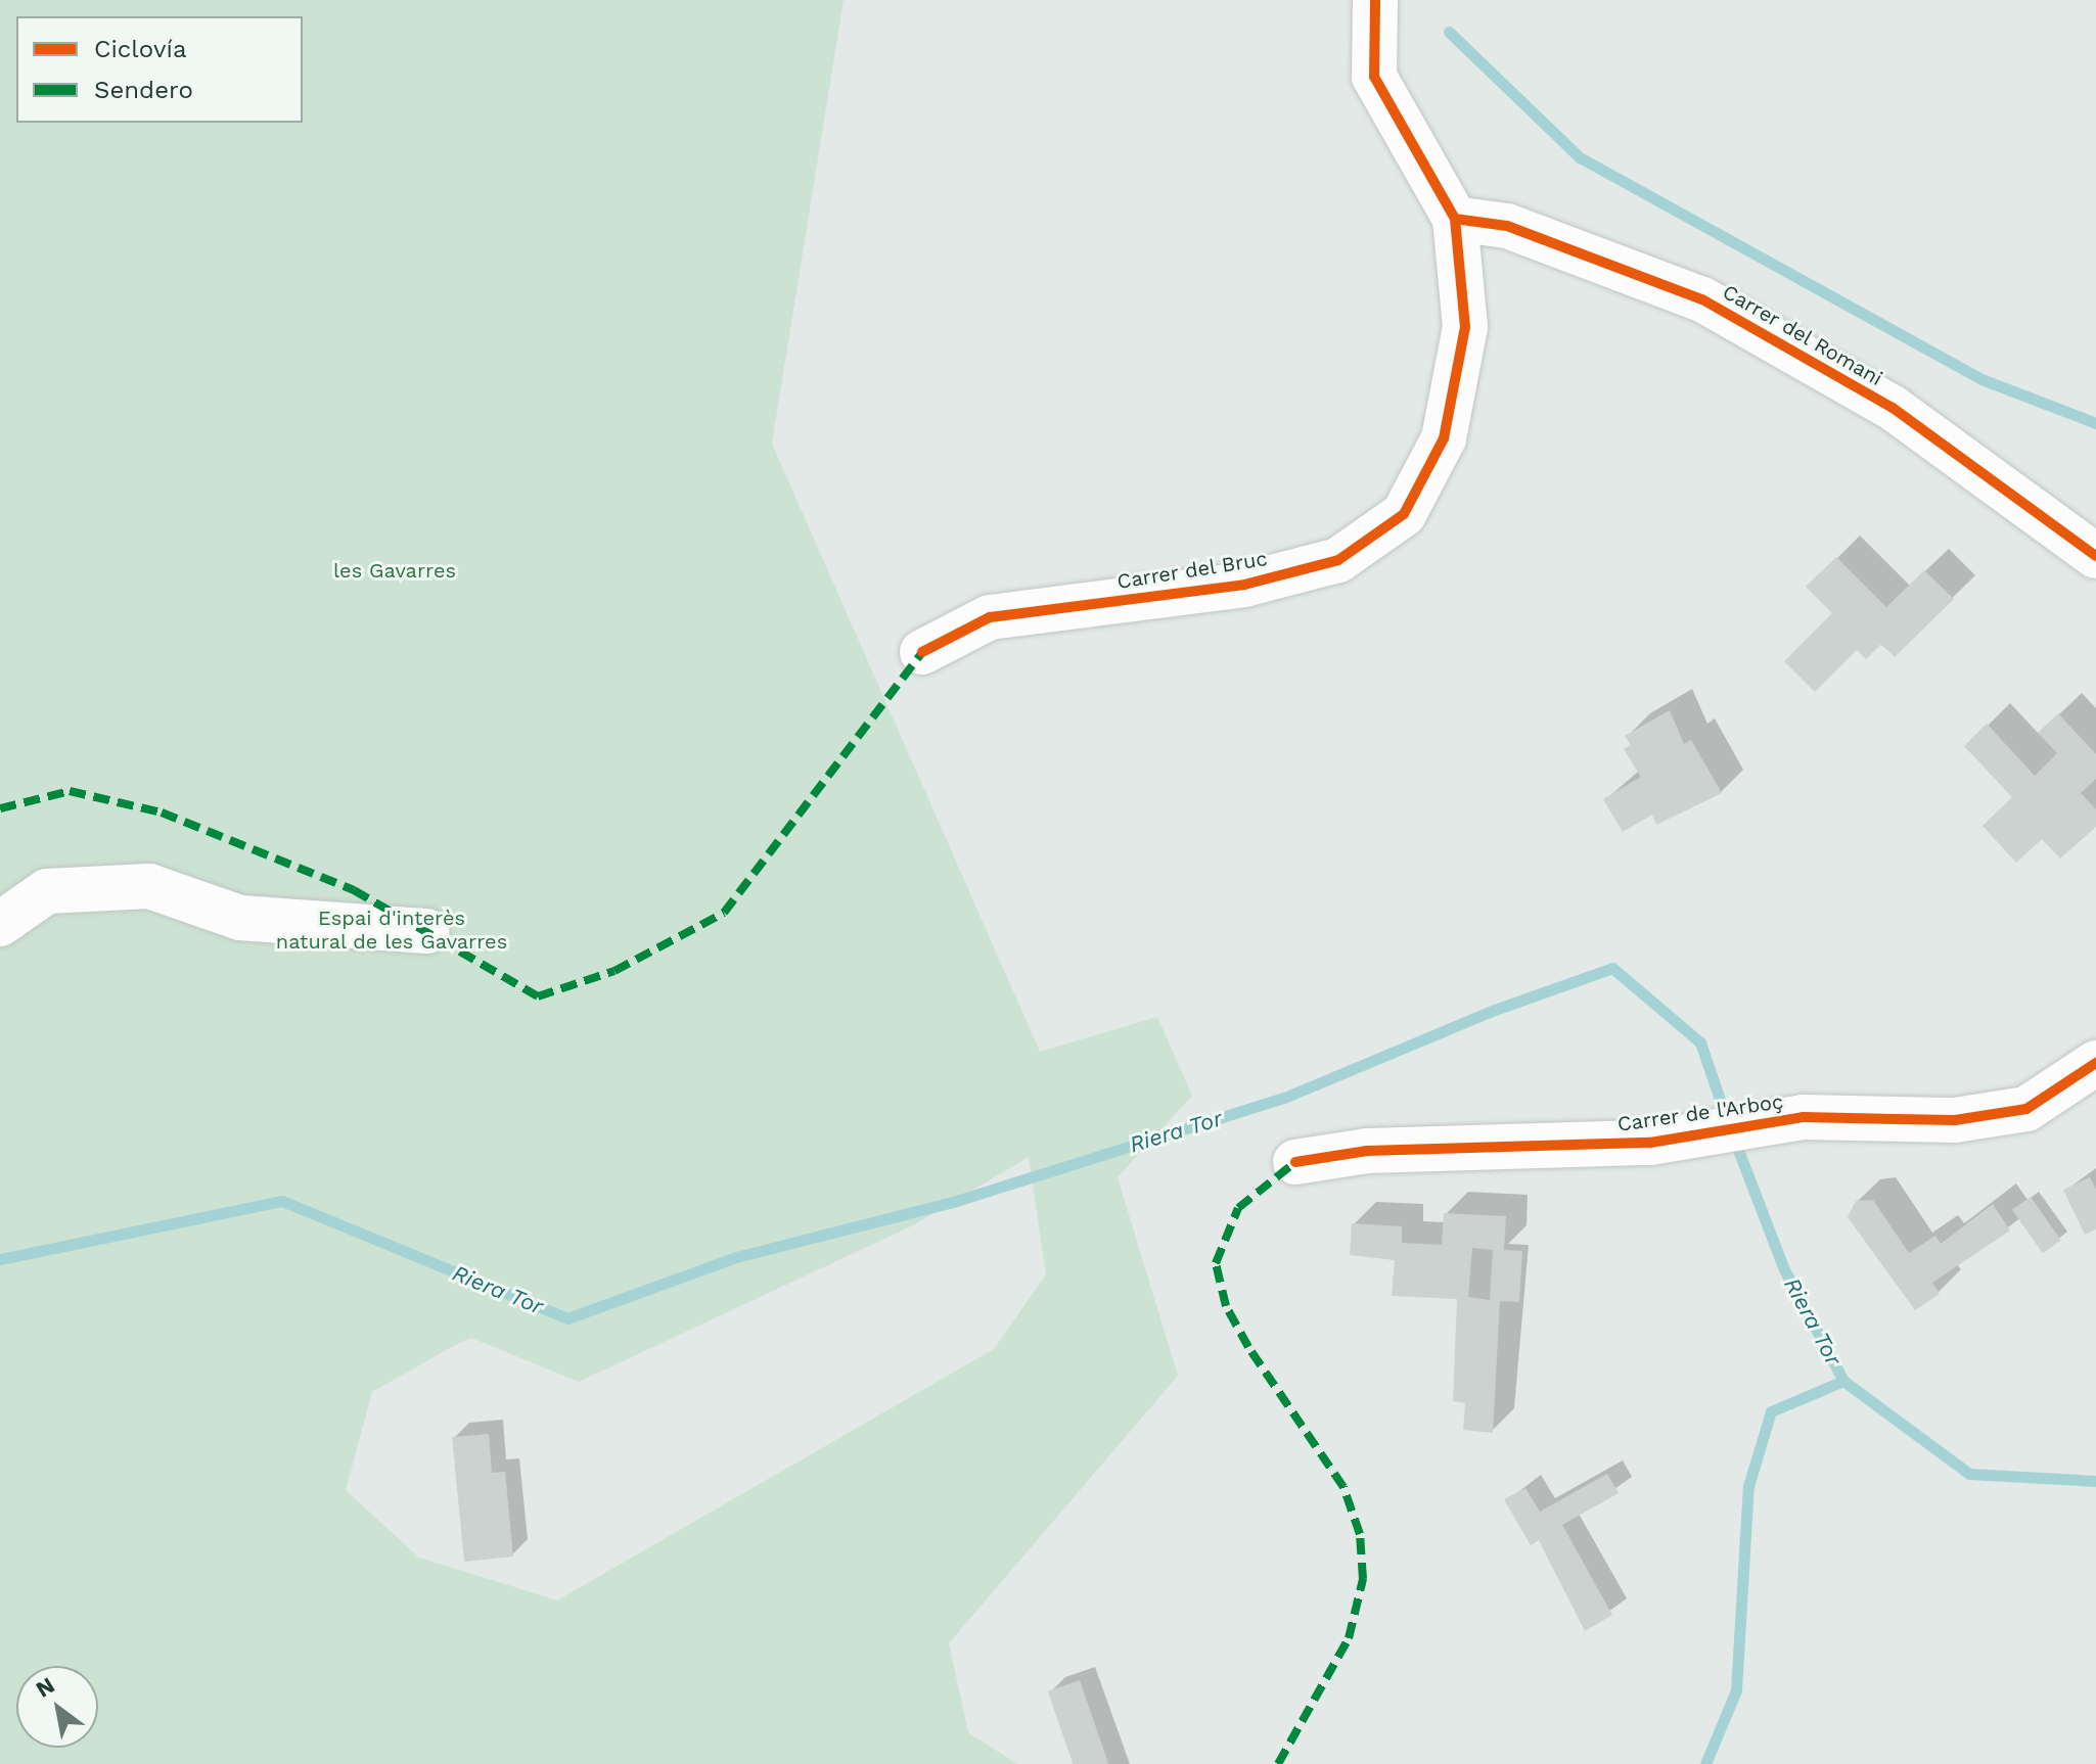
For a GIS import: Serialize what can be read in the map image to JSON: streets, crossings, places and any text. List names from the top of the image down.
{
  "streets": {
    "street": ["Carrer del Romani", "Carrer del Bruc", "Carrer de l'Arboç"]
  },
  "crossings": [
    ["Carrer del Romani", "Carrer del Bruc"]
  ],
  "water": ["Riera Tor"],
  "parks": ["les Gavarres", "Espai d'interès natural de les Gavarres"],
  "legend": ["Ciclovía", "Sendero"],
  "north": "top left"
}
